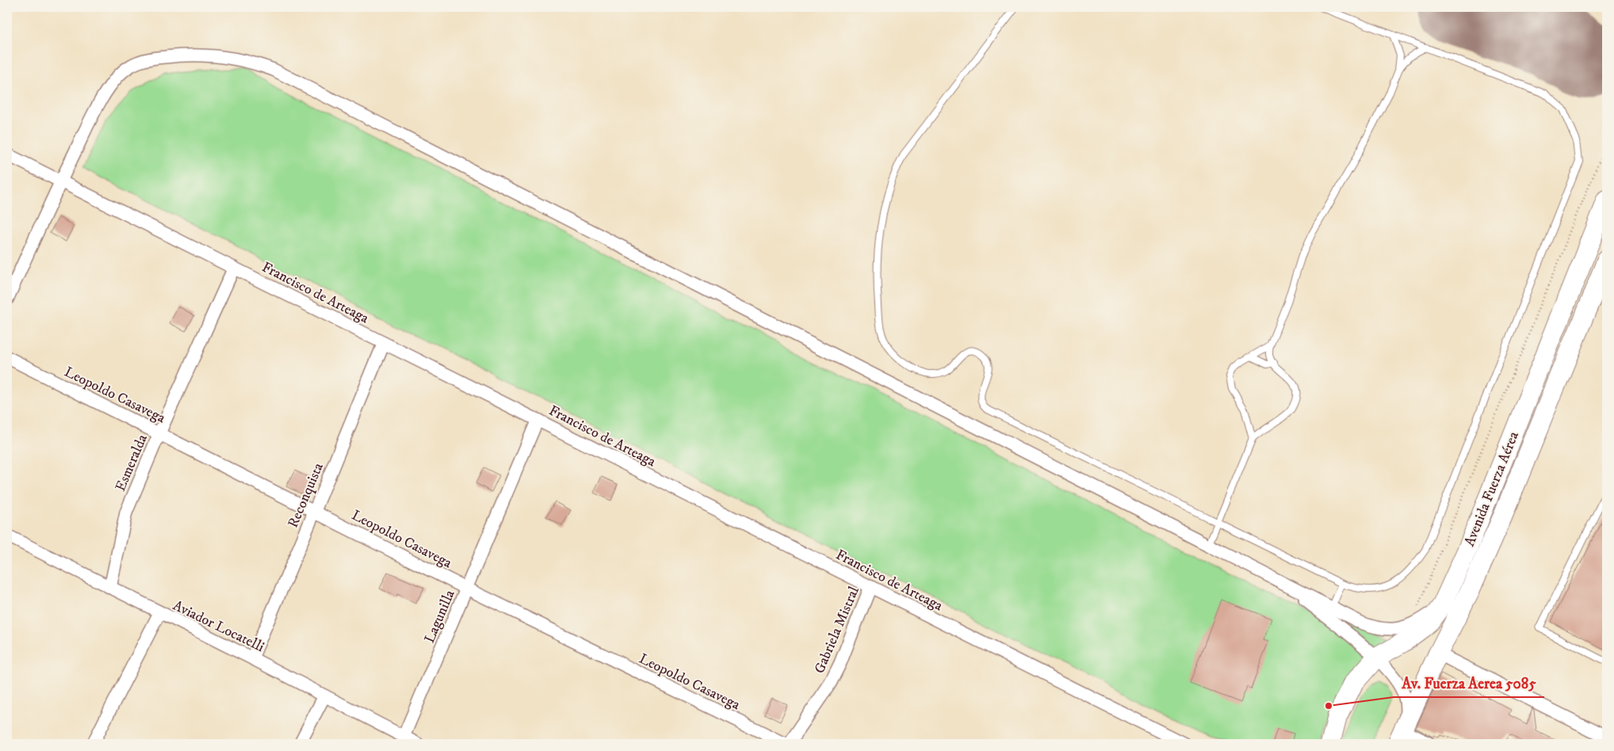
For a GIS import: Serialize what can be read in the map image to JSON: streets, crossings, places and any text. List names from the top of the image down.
{
  "streets": {
    "main road": ["Avenida Fuerza Aérea"],
    "street": [
      "Francisco de Arteaga",
      "Leopoldo Casavega",
      "Esmeralda",
      "Reconquista",
      "Lagunilla",
      "Aviador Locatelli",
      "Gabriela Mistral"
    ]
  },
  "crossings": [
    ["Francisco de Arteaga", "Esmeralda"],
    ["Francisco de Arteaga", "Reconquista"],
    ["Francisco de Arteaga", "Lagunilla"],
    ["Francisco de Arteaga", "Gabriela Mistral"],
    ["Leopoldo Casavega", "Esmeralda"],
    ["Leopoldo Casavega", "Reconquista"],
    ["Leopoldo Casavega", "Lagunilla"],
    ["Esmeralda", "Aviador Locatelli"],
    ["Reconquista", "Aviador Locatelli"],
    ["Lagunilla", "Aviador Locatelli"]
  ],
  "places": ["Av. Fuerza Aerea 5085"]
}
